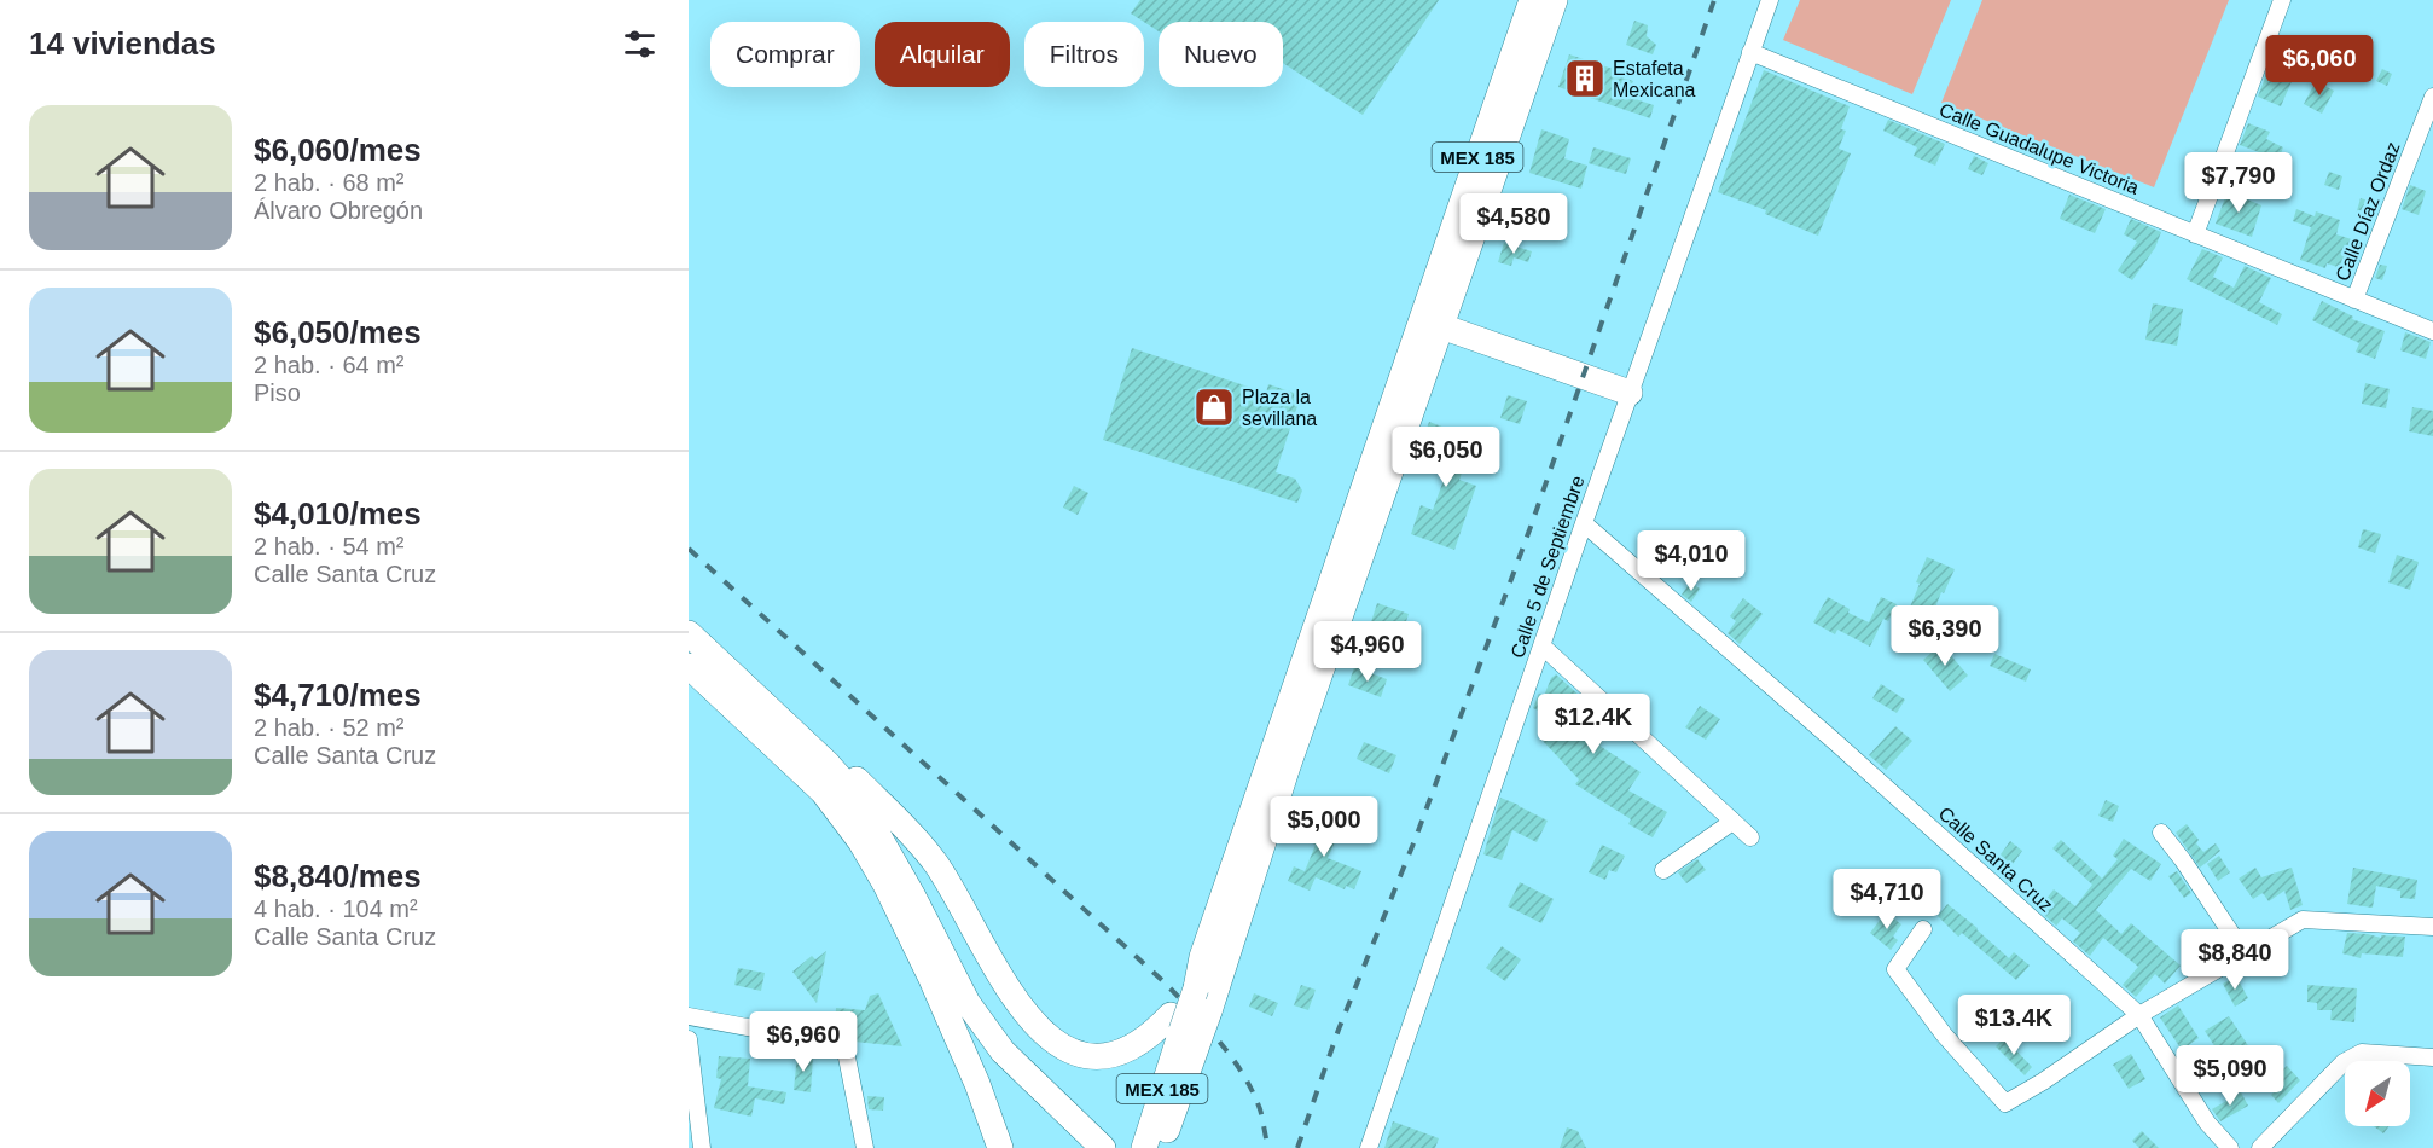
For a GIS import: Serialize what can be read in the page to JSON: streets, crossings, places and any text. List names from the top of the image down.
{
  "streets": {
    "main road": ["MEX 185"],
    "street": [
      "Calle Guadalupe Victoria",
      "Calle Díaz Ordaz",
      "Calle 5 de Septiembre",
      "Calle Santa Cruz"
    ]
  },
  "crossings": [
    ["Calle Guadalupe Victoria", "Calle Díaz Ordaz"],
    ["Calle Guadalupe Victoria", "Calle 5 de Septiembre"],
    ["Calle 5 de Septiembre", "Calle Santa Cruz"]
  ],
  "places": {
    "building": ["Estafeta Mexicana"],
    "shop": ["Plaza la sevillana"]
  },
  "north": "bottom left",
  "page": {
    "heading": "14 viviendas",
    "chip": [
      "Comprar",
      "Alquilar",
      "Filtros",
      "Nuevo"
    ],
    "price": [
      "$6,060",
      "$7,790",
      "$4,580",
      "$6,050",
      "$4,010",
      "$6,390",
      "$4,960",
      "$12.4K",
      "$5,000",
      "$4,710",
      "$8,840",
      "$13.4K",
      "$6,960",
      "$5,090"
    ],
    "list": [
      {
        "name": "$6,060/mes",
        "note": "2 hab. · 68 m² · Álvaro Obregón"
      },
      {
        "name": "$6,050/mes",
        "note": "2 hab. · 64 m² · Piso"
      },
      {
        "name": "$4,010/mes",
        "note": "2 hab. · 54 m² · Calle Santa Cruz"
      },
      {
        "name": "$4,710/mes",
        "note": "2 hab. · 52 m² · Calle Santa Cruz"
      },
      {
        "name": "$8,840/mes",
        "note": "4 hab. · 104 m² · Calle Santa Cruz"
      }
    ]
  }
}
